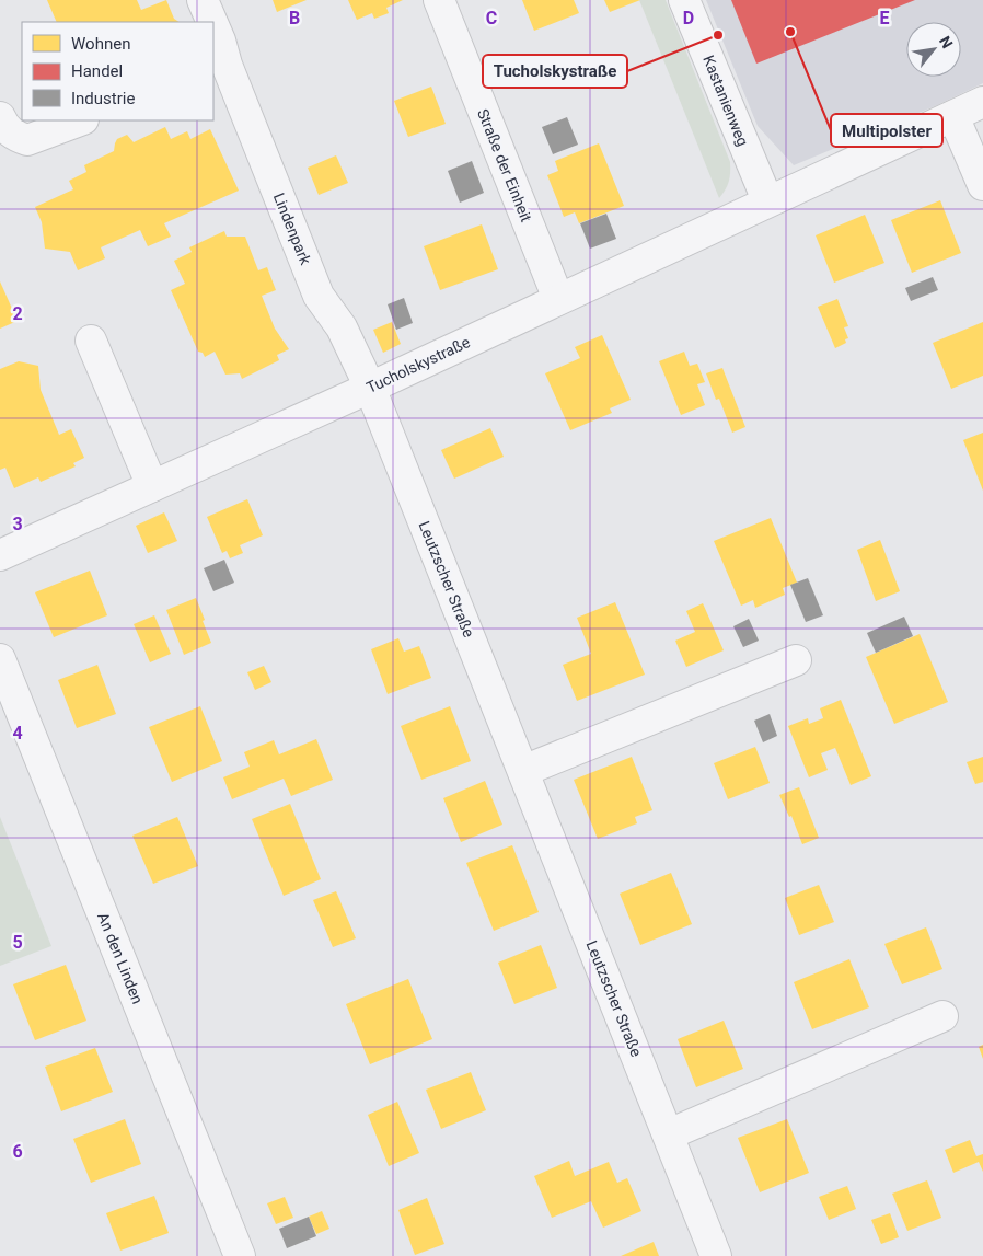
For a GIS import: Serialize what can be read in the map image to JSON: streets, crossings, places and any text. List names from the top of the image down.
{
  "streets": {
    "street": [
      "Kastanienweg",
      "Straße der Einheit",
      "Lindenpark",
      "Tucholskystraße",
      "Leutzscher Straße",
      "An den Linden"
    ]
  },
  "crossings": [
    ["Kastanienweg", "Tucholskystraße"],
    ["Straße der Einheit", "Tucholskystraße"],
    ["Lindenpark", "Tucholskystraße"],
    ["Lindenpark", "Leutzscher Straße"],
    ["Tucholskystraße", "Leutzscher Straße"]
  ],
  "places": ["Multipolster", "Tucholskystraße"],
  "legend": ["Wohnen", "Handel", "Industrie"],
  "north": "top right",
  "grid": {
    "columns": [
      "B",
      "C",
      "D",
      "E"
    ],
    "rows": [
      "2",
      "3",
      "4",
      "5",
      "6"
    ]
  }
}
